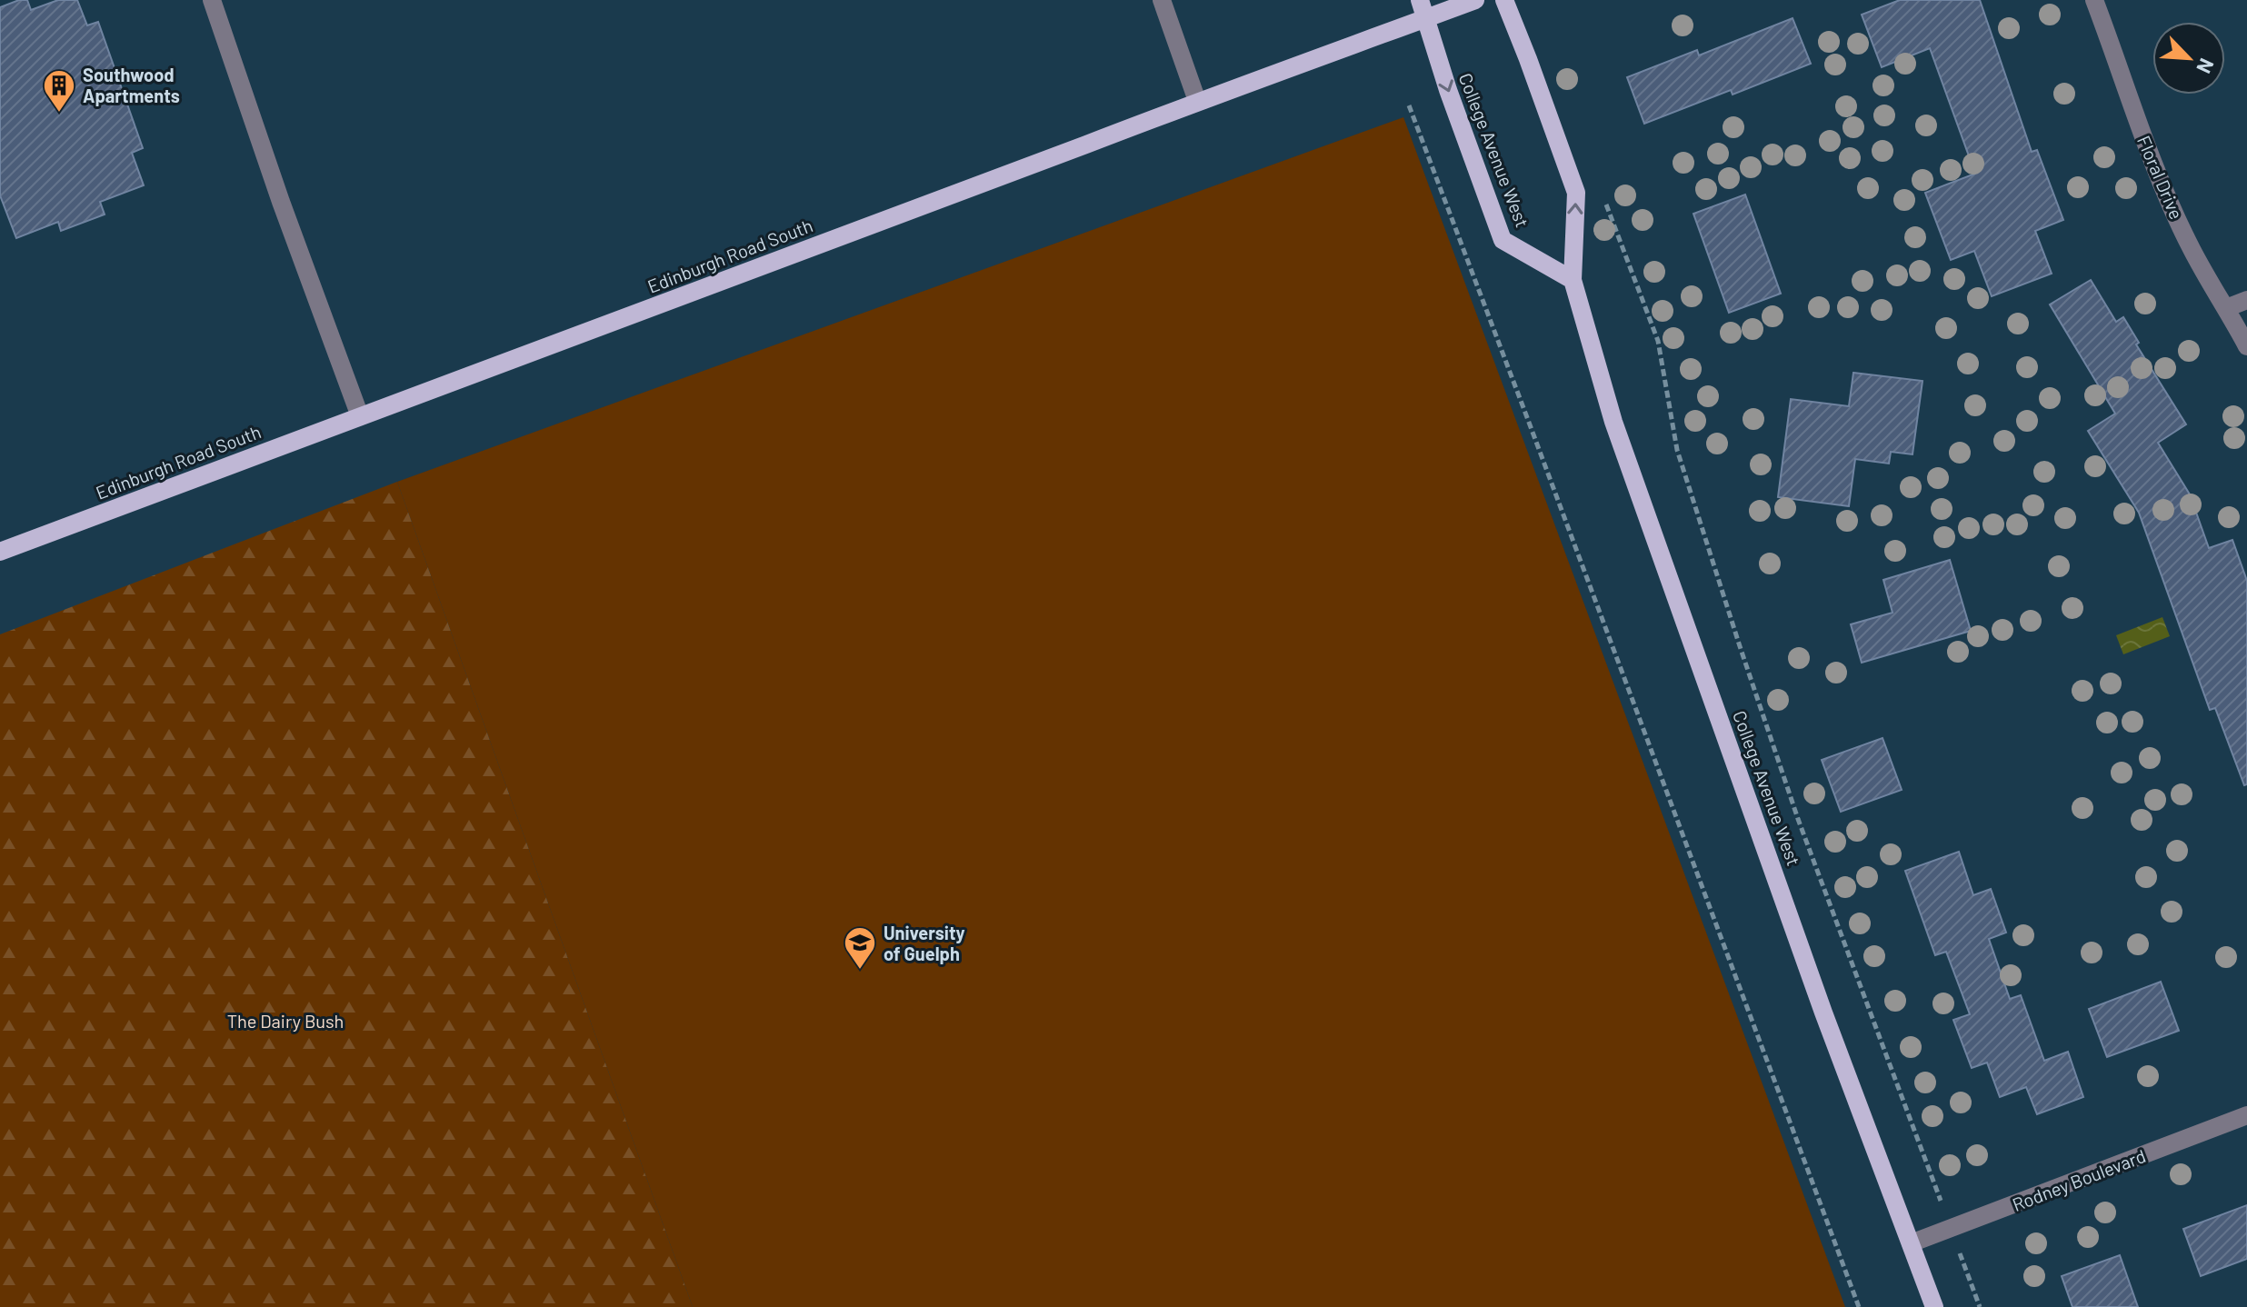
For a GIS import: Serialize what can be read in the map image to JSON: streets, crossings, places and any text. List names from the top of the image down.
{
  "streets": {
    "main road": ["College Avenue West", "Edinburgh Road South"],
    "street": ["Floral Drive", "Rodney Boulevard"]
  },
  "crossings": [
    ["College Avenue West", "Edinburgh Road South"],
    ["College Avenue West", "Rodney Boulevard"]
  ],
  "parks": ["The Dairy Bush"],
  "places": {
    "building": ["Southwood Apartments"],
    "school or university": ["University of Guelph"]
  },
  "north": "bottom right"
}
